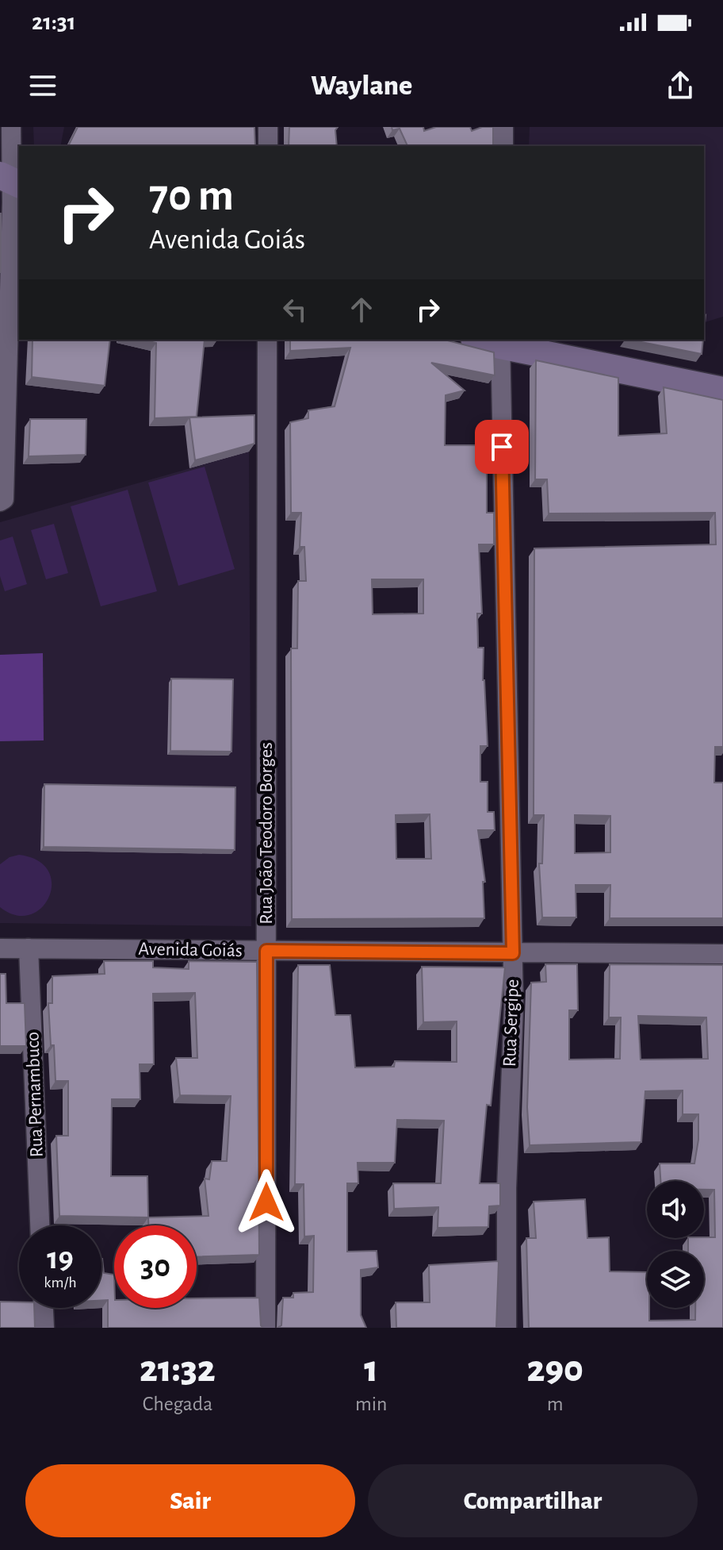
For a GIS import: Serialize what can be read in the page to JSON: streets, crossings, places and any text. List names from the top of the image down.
{
  "streets": {
    "street": [
      "Rua João Teodoro Borges",
      "Avenida Goiás",
      "Rua Sergipe",
      "Rua Pernambuco"
    ]
  },
  "crossings": [
    ["Rua João Teodoro Borges", "Avenida Goiás"],
    ["Avenida Goiás", "Rua Sergipe"],
    ["Avenida Goiás", "Rua Pernambuco"]
  ],
  "page": {
    "status": "21:31",
    "header": "Waylane",
    "turn": ["70 m", "Avenida Goiás"],
    "speed": "19 km/h",
    "limit": "30",
    "eta": [
      "21:32",
      "Chegada",
      "1",
      "min",
      "290",
      "m"
    ],
    "buttons": ["Sair", "Compartilhar"]
  }
}
